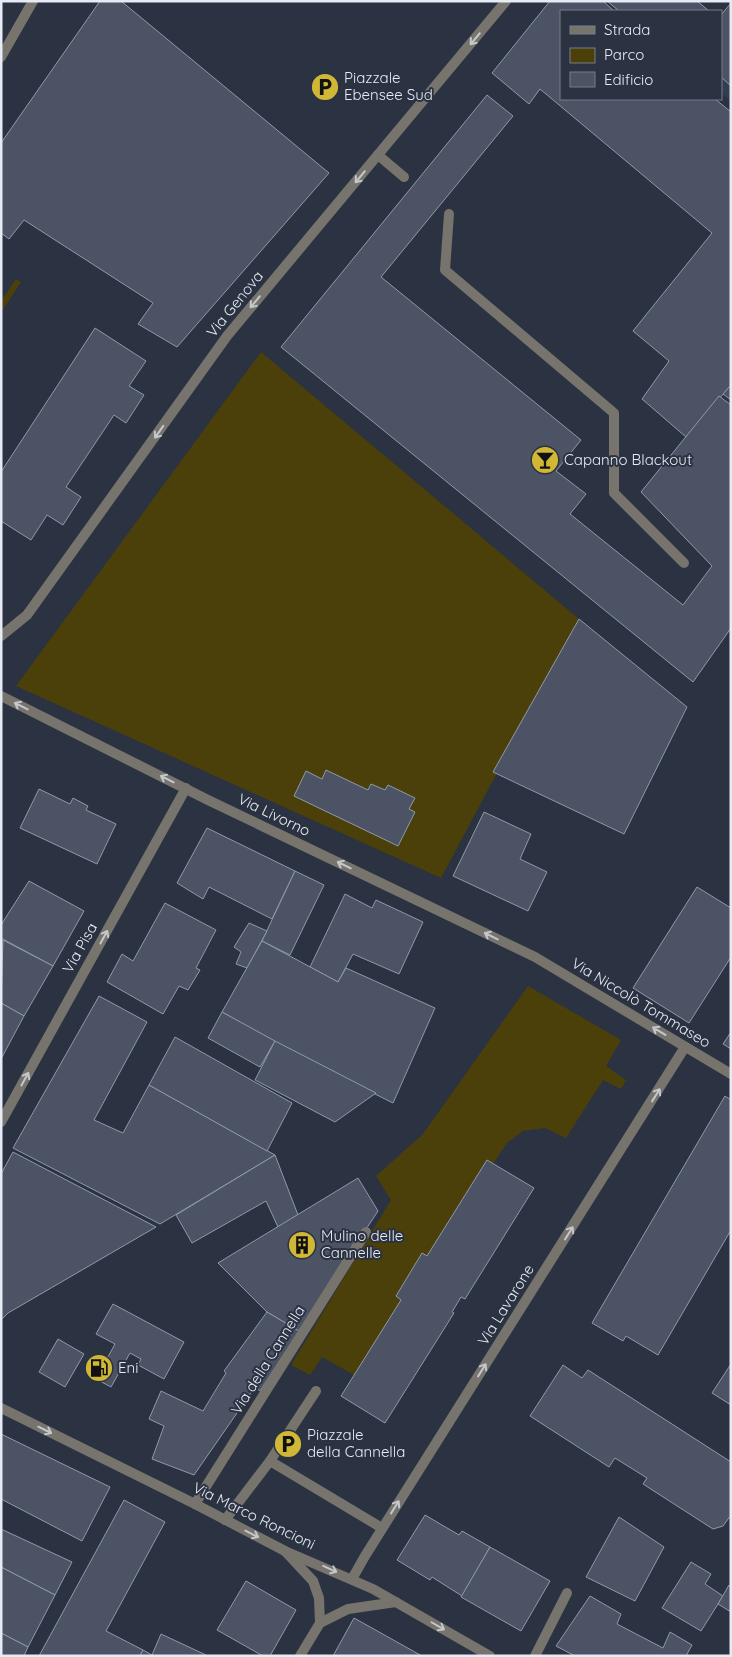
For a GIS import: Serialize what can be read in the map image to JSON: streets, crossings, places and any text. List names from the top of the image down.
{
  "streets": {
    "street": [
      "Via Genova",
      "Via Livorno",
      "Via Pisa",
      "Via Niccolò Tommaseo",
      "Via Lavarone",
      "Via della Cannella",
      "Via Marco Roncioni"
    ]
  },
  "crossings": [
    ["Via Livorno", "Via Pisa"],
    ["Via Livorno", "Via Niccolò Tommaseo"],
    ["Via Niccolò Tommaseo", "Via Lavarone"],
    ["Via Lavarone", "Via Marco Roncioni"],
    ["Via della Cannella", "Via Marco Roncioni"]
  ],
  "one_way": [
    "Via Genova",
    "Via Livorno",
    "Via Pisa",
    "Via Niccolò Tommaseo",
    "Via Lavarone",
    "Via Marco Roncioni"
  ],
  "places": {
    "parking": ["Piazzale Ebensee Sud", "Piazzale della Cannella"],
    "bar": ["Capanno Blackout"],
    "building": ["Mulino delle Cannelle"],
    "fuel station": ["Eni"]
  },
  "legend": ["Strada", "Parco", "Edificio"]
}
